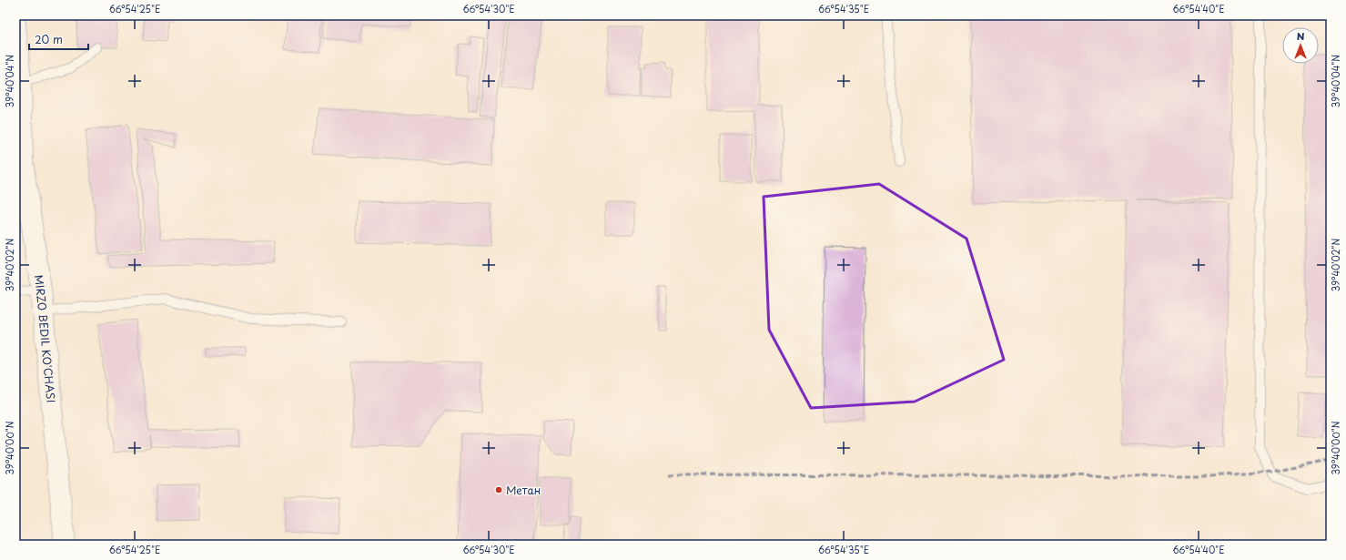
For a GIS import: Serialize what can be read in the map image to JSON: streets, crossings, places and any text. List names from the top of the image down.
{
  "streets": {
    "street": ["MIRZO BEDIL KO'CHASI"]
  },
  "places": ["Метан"],
  "scale_bar": "20 m",
  "north": "top",
  "coordinates": [
    "66°54'25\"E",
    "66°54'30\"E",
    "66°54'35\"E",
    "66°54'40\"E",
    "39°40'04\"N",
    "39°40'02\"N",
    "39°40'00\"N"
  ]
}
